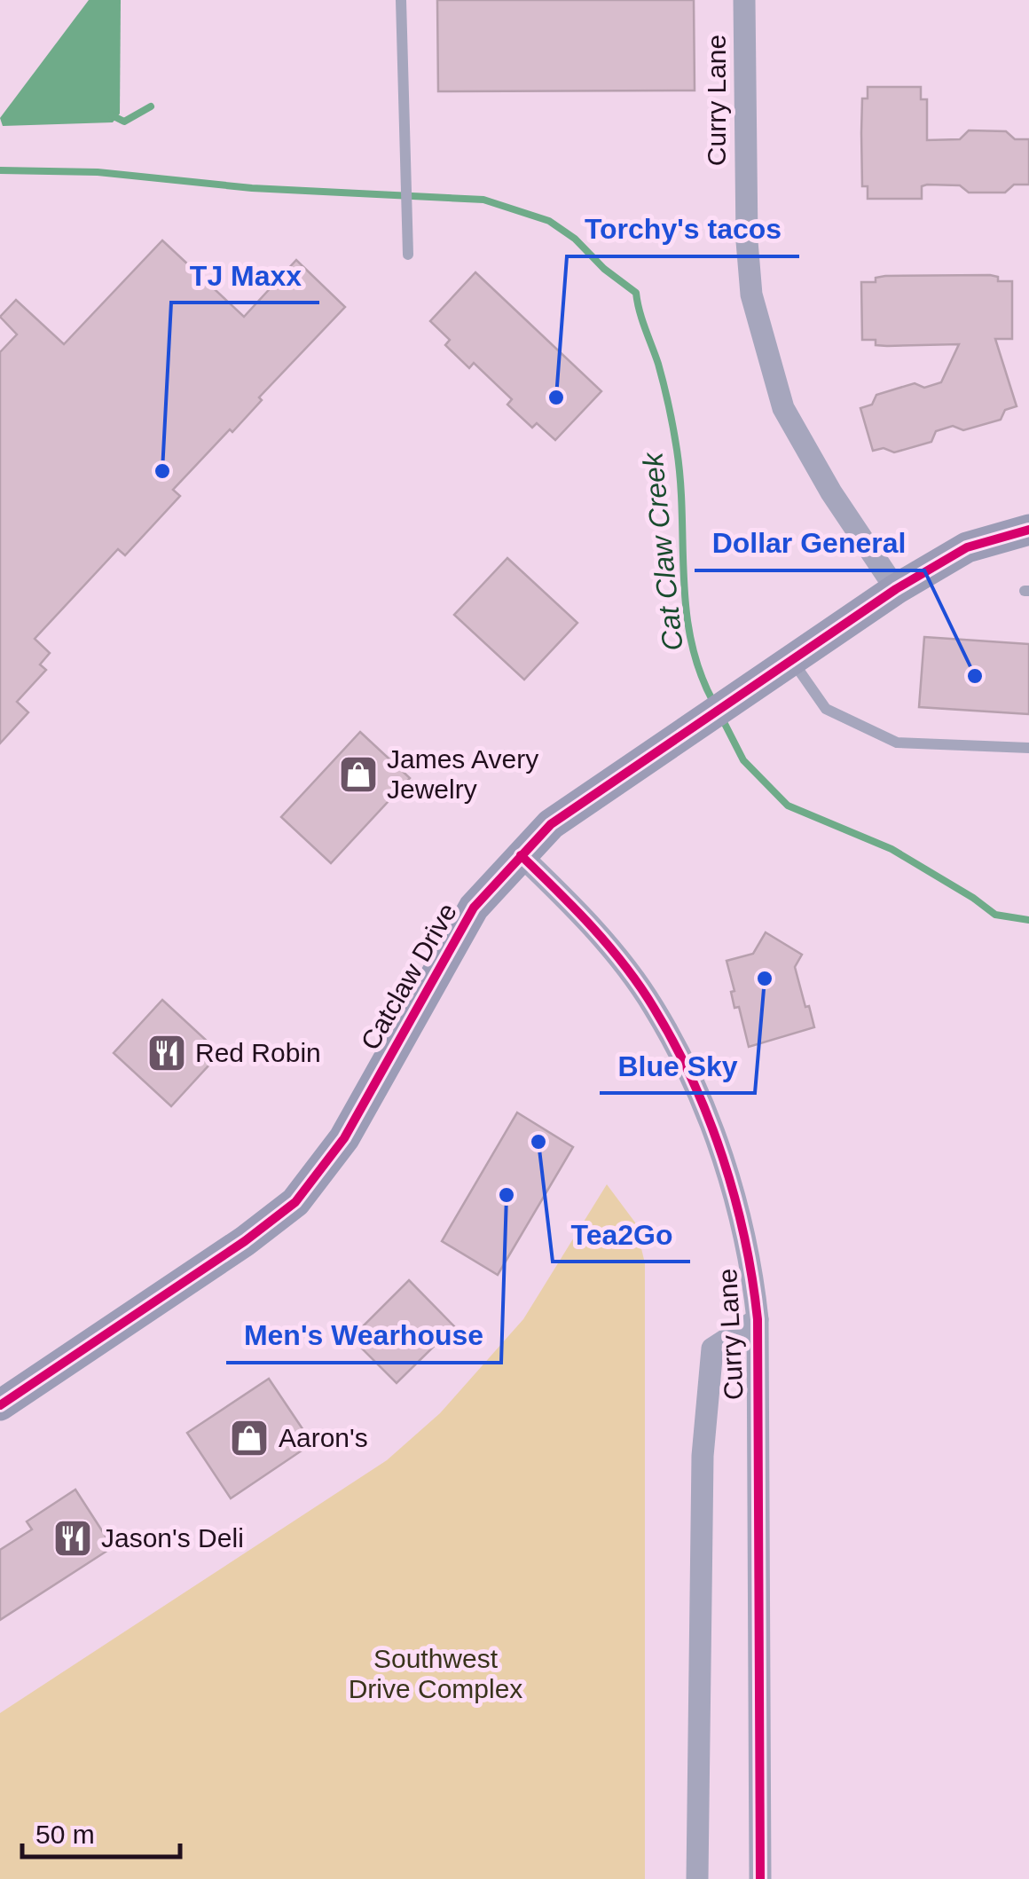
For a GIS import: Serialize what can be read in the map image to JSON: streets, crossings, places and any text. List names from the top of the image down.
{
  "streets": {
    "street": ["Curry Lane", "Catclaw Drive"]
  },
  "crossings": [
    ["Curry Lane", "Catclaw Drive"]
  ],
  "water": ["Cat Claw Creek"],
  "parks": ["Southwest Drive Complex"],
  "places": {
    "other": [
      "Torchy's tacos",
      "TJ Maxx",
      "Dollar General",
      "Blue Sky",
      "Tea2Go",
      "Men's Wearhouse"
    ],
    "shop": ["James Avery Jewelry", "Aaron's"],
    "restaurant": ["Red Robin", "Jason's Deli"]
  },
  "scale_bar": "50 m"
}
